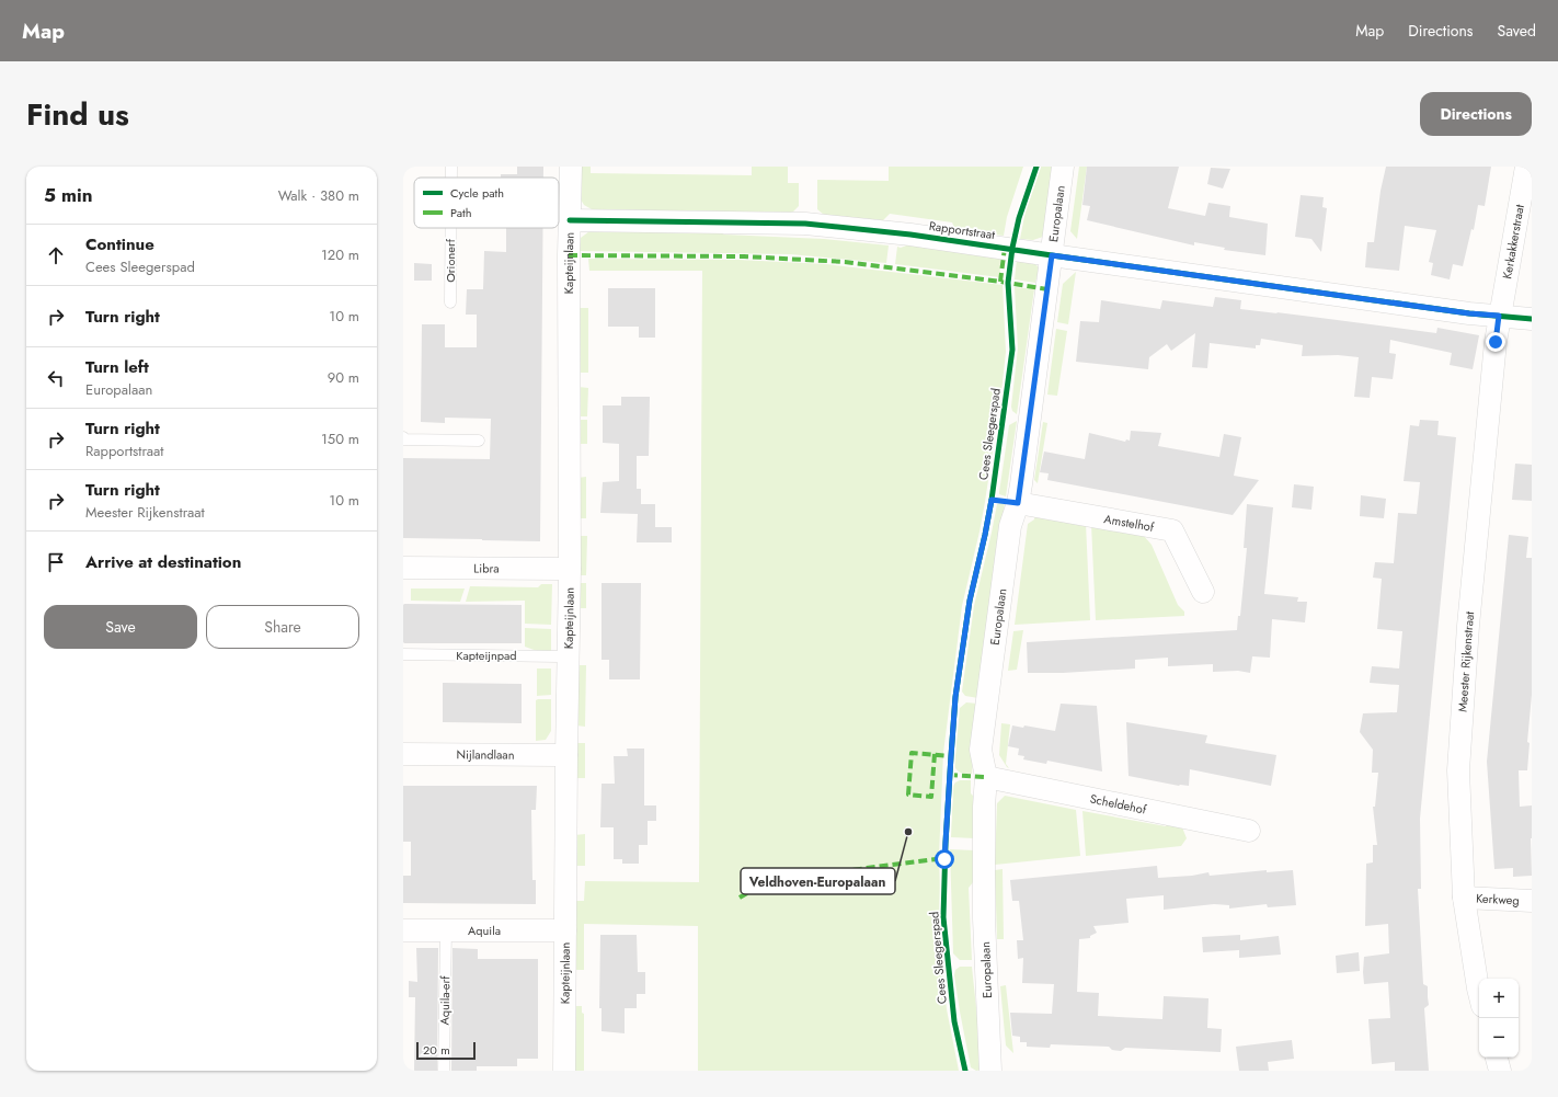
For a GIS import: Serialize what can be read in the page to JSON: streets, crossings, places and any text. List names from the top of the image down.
{
  "streets": {
    "street": [
      "Europalaan",
      "Rapportstraat",
      "Kerkakkerstraat",
      "Kapteijnlaan",
      "Amstelhof",
      "Libra",
      "Meester Rijkenstraat",
      "Nijlandlaan",
      "Scheldehof",
      "Kerkweg",
      "Aquila"
    ],
    "lane": ["Orionerf", "Kapteijnpad", "Aquila-erf"],
    "cycle path": ["Cees Sleegerspad"]
  },
  "crossings": [
    ["Europalaan", "Rapportstraat"],
    ["Europalaan", "Amstelhof"],
    ["Europalaan", "Scheldehof"],
    ["Rapportstraat", "Kerkakkerstraat"],
    ["Rapportstraat", "Kapteijnlaan"],
    ["Rapportstraat", "Meester Rijkenstraat"],
    ["Kerkakkerstraat", "Meester Rijkenstraat"],
    ["Kapteijnlaan", "Libra"],
    ["Kapteijnlaan", "Kapteijnpad"],
    ["Kapteijnlaan", "Nijlandlaan"],
    ["Kapteijnlaan", "Aquila"],
    ["Meester Rijkenstraat", "Kerkweg"],
    ["Aquila", "Aquila-erf"]
  ],
  "places": ["Veldhoven-Europalaan"],
  "legend": ["Cycle path", "Path"],
  "scale_bar": "20 m",
  "page": {
    "header": "Map",
    "nav": ["Map", "Directions", "Saved"],
    "title": "Find us",
    "buttons": [
      "Directions",
      ["Save", "Share"]
    ],
    "heading": ["5 min", "Walk · 380 m"],
    "list": [
      ["Continue", "Cees Sleegerspad", "120 m"],
      ["Turn right", "10 m"],
      ["Turn left", "Europalaan", "90 m"],
      ["Turn right", "Rapportstraat", "150 m"],
      ["Turn right", "Meester Rijkenstraat", "10 m"],
      "Arrive at destination"
    ],
    "map_buttons": ["+", "−"],
    "scale": "20 m"
  }
}
